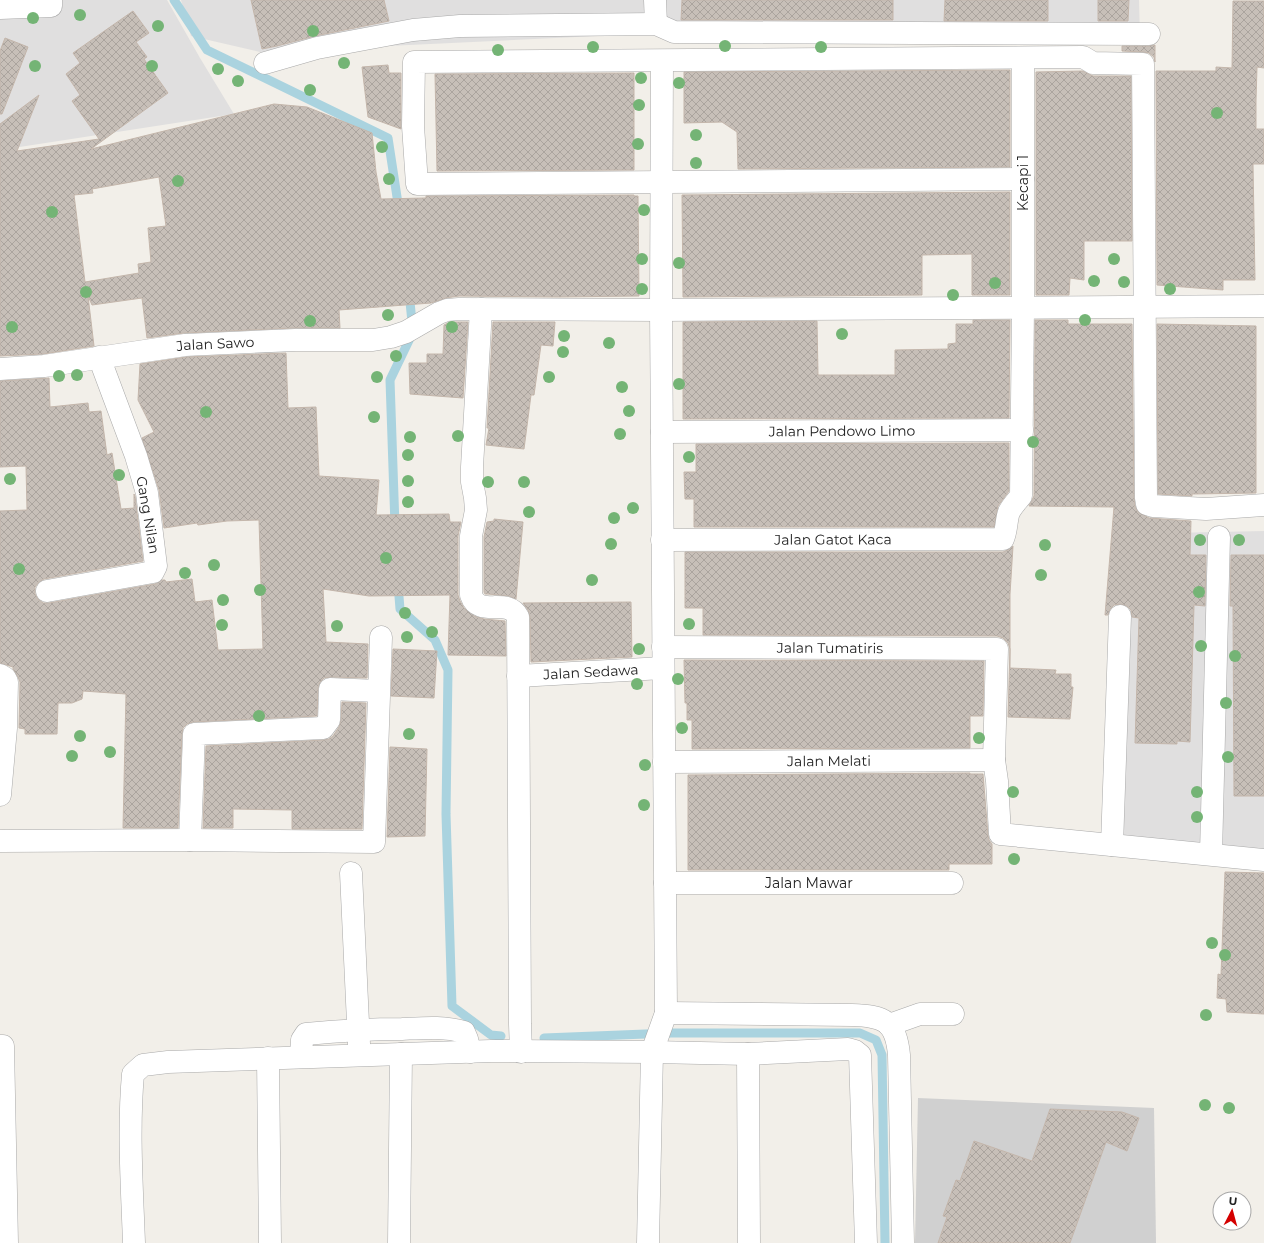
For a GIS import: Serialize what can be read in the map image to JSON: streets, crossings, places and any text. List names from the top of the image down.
{
  "streets": {
    "street": [
      "Kecapi 1",
      "Jalan Sawo",
      "Jalan Pendowo Limo",
      "Gang Nilan",
      "Jalan Gatot Kaca",
      "Jalan Tumatiris",
      "Jalan Sedawa",
      "Jalan Melati",
      "Jalan Mawar"
    ]
  },
  "crossings": [
    ["Kecapi 1", "Jalan Sawo"],
    ["Kecapi 1", "Jalan Pendowo Limo"],
    ["Kecapi 1", "Jalan Gatot Kaca"],
    ["Jalan Sawo", "Gang Nilan"],
    ["Jalan Tumatiris", "Jalan Sedawa"],
    ["Jalan Tumatiris", "Jalan Melati"]
  ],
  "north": "top"
}
